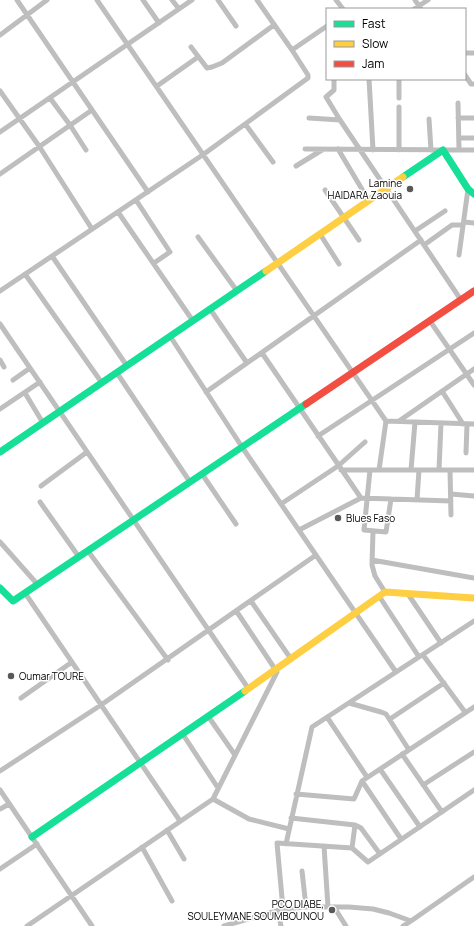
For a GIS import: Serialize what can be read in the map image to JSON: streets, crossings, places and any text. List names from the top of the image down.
{
  "places": [
    "Lamine HAIDARA Zaouia",
    "Blues Faso",
    "Oumar TOURE",
    "PCO DIABE, SOULEYMANE SOUMBOUNOU"
  ],
  "legend": ["Fast", "Slow", "Jam"]
}
